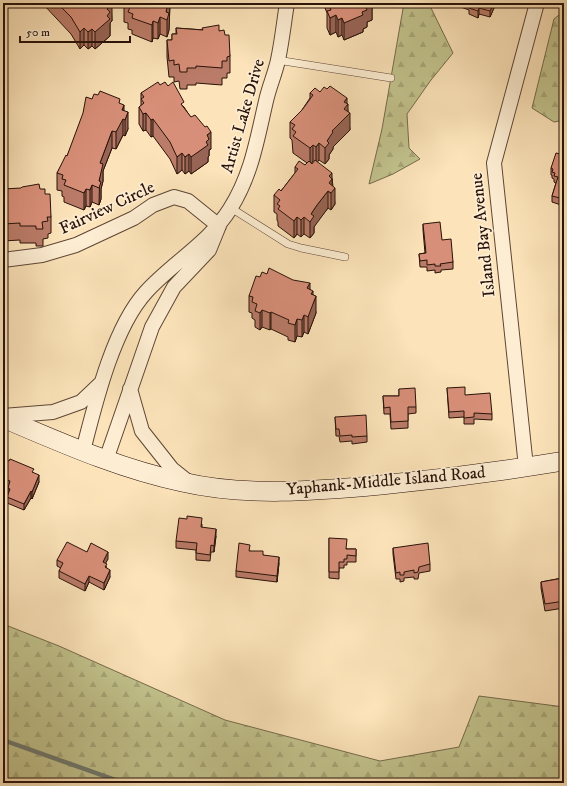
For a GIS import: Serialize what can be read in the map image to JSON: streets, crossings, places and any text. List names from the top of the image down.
{
  "streets": {
    "main road": ["Yaphank-Middle Island Road"],
    "street": ["Artist Lake Drive", "Fairview Circle", "Island Bay Avenue"]
  },
  "crossings": [
    ["Artist Lake Drive", "Fairview Circle"],
    ["Artist Lake Drive", "Yaphank-Middle Island Road"],
    ["Island Bay Avenue", "Yaphank-Middle Island Road"]
  ],
  "scale_bar": "50 m"
}
